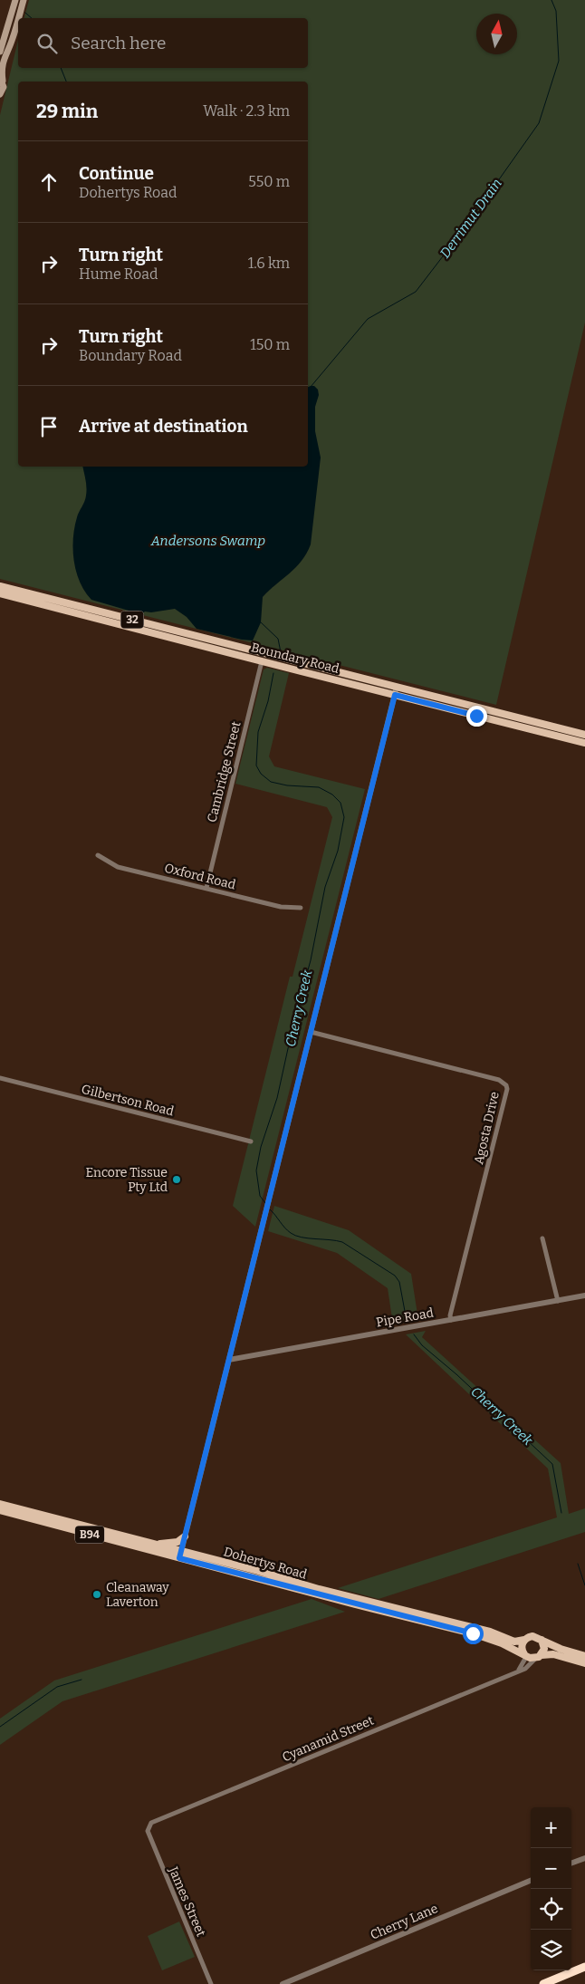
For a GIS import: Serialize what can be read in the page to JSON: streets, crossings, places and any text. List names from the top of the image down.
{
  "streets": {
    "main road": [
      "32",
      "Boundary Road",
      "B94",
      "Dohertys Road"
    ],
    "street": [
      "Cambridge Street",
      "Oxford Road",
      "Gilbertson Road",
      "Agosta Drive",
      "Pipe Road",
      "Cyanamid Street",
      "James Street",
      "Cherry Lane"
    ]
  },
  "crossings": [
    ["Boundary Road", "Cambridge Street"],
    ["Cambridge Street", "Oxford Road"],
    ["Agosta Drive", "Pipe Road"],
    ["B94", "Dohertys Road"],
    ["B94", "Cyanamid Street"],
    ["Dohertys Road", "Cyanamid Street"],
    ["Cyanamid Street", "James Street"]
  ],
  "water": ["Derrimut Drain", "Andersons Swamp", "Cherry Creek"],
  "places": ["Encore Tissue Pty Ltd", "Cleanaway Laverton"],
  "north": "top",
  "page": {
    "search": "Search here",
    "heading": ["29 min", "Walk · 2.3 km"],
    "list": [
      ["Continue", "Dohertys Road", "550 m"],
      ["Turn right", "Hume Road", "1.6 km"],
      ["Turn right", "Boundary Road", "150 m"],
      "Arrive at destination"
    ],
    "map_buttons": ["+", "−"]
  }
}
